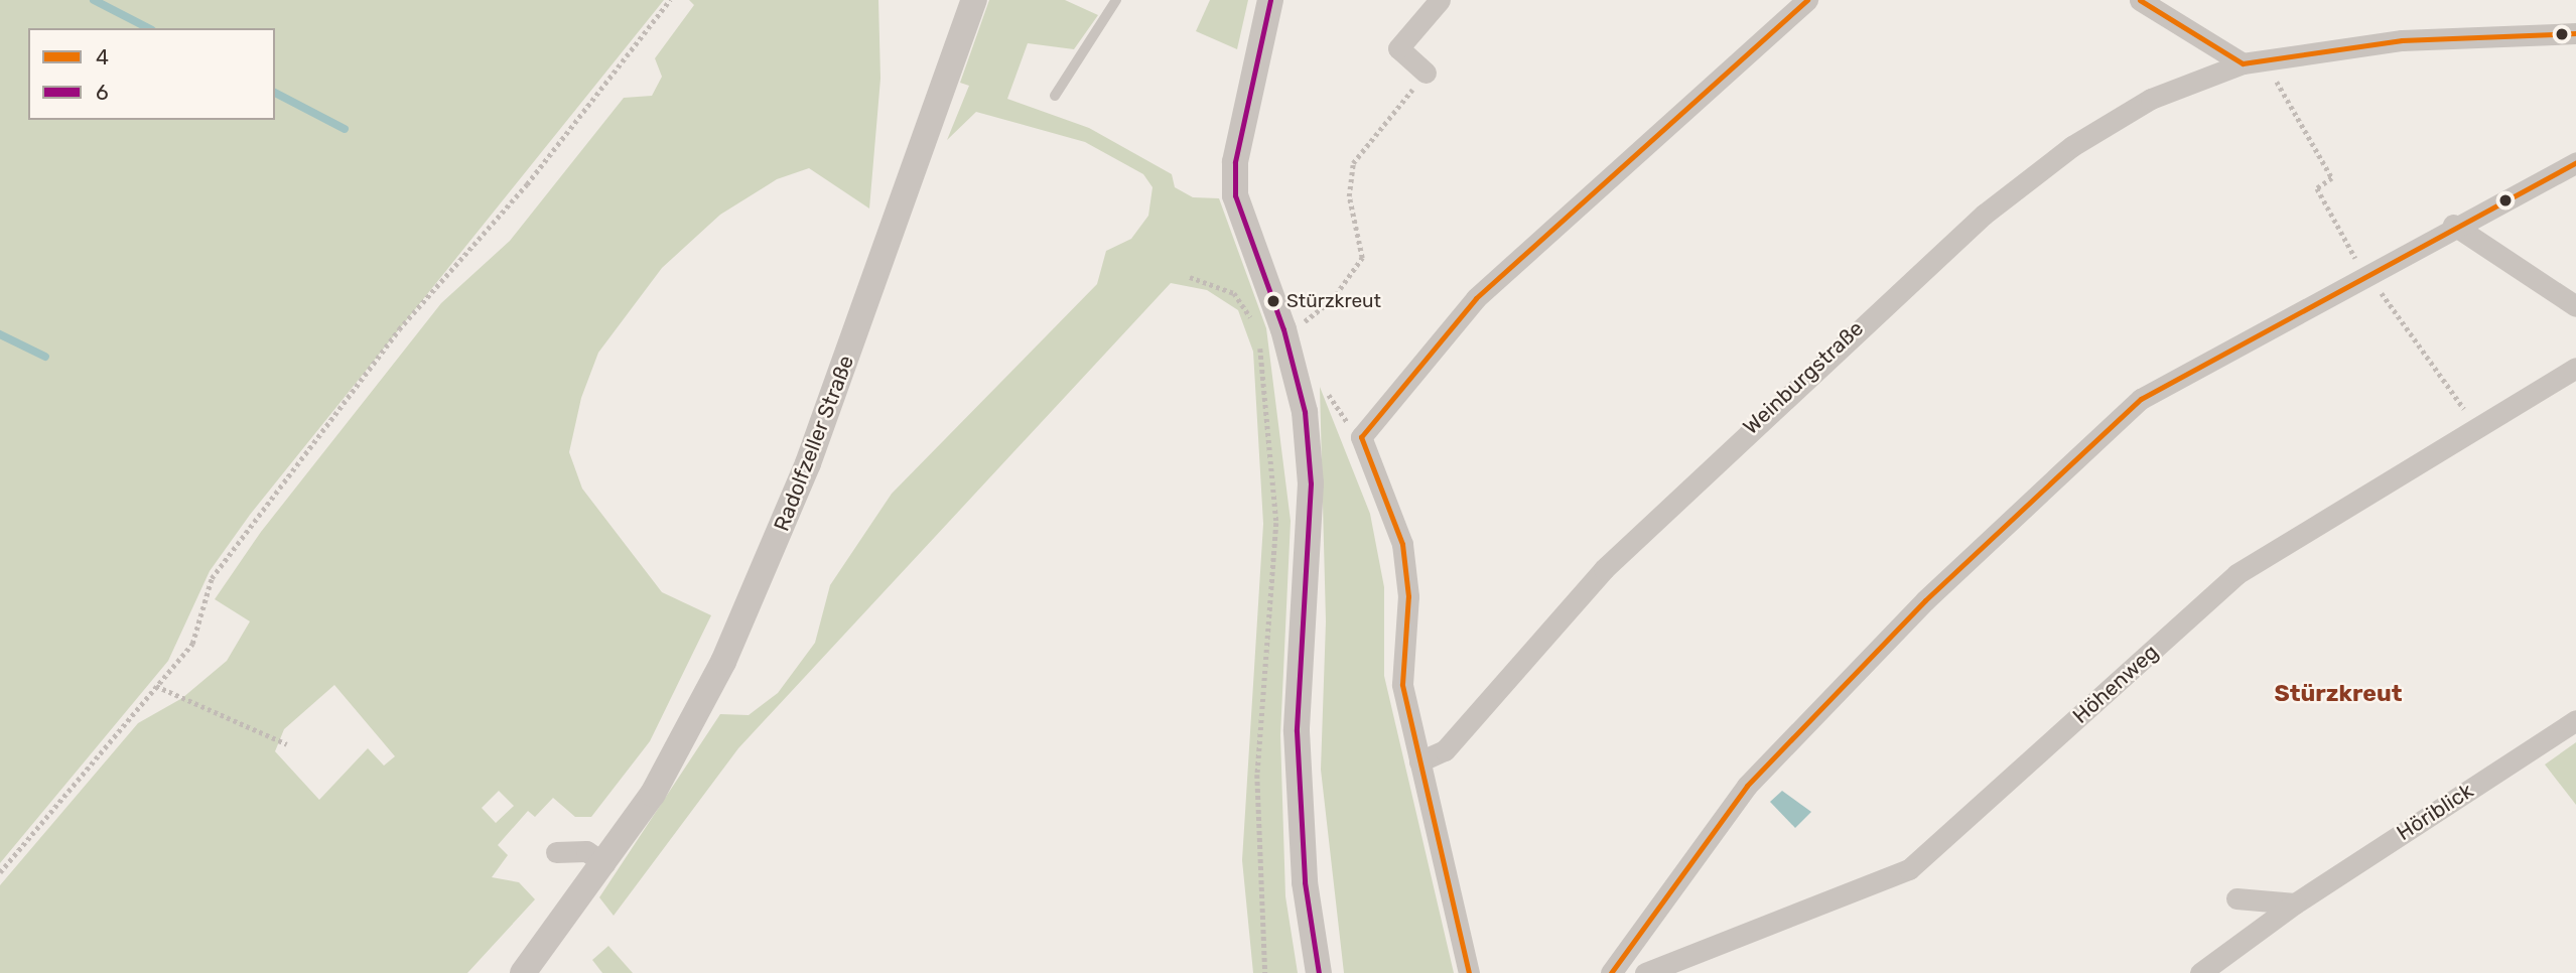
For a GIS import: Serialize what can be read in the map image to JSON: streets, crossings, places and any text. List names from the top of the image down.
{
  "streets": {
    "street": [
      "Weinburgstraße",
      "Radolfzeller Straße",
      "Höhenweg",
      "Höriblick"
    ]
  },
  "districts": ["Stürzkreut"],
  "places": ["Stürzkreut"],
  "lines": ["transit line 4", "transit line 6"],
  "legend": ["4", "6"]
}
